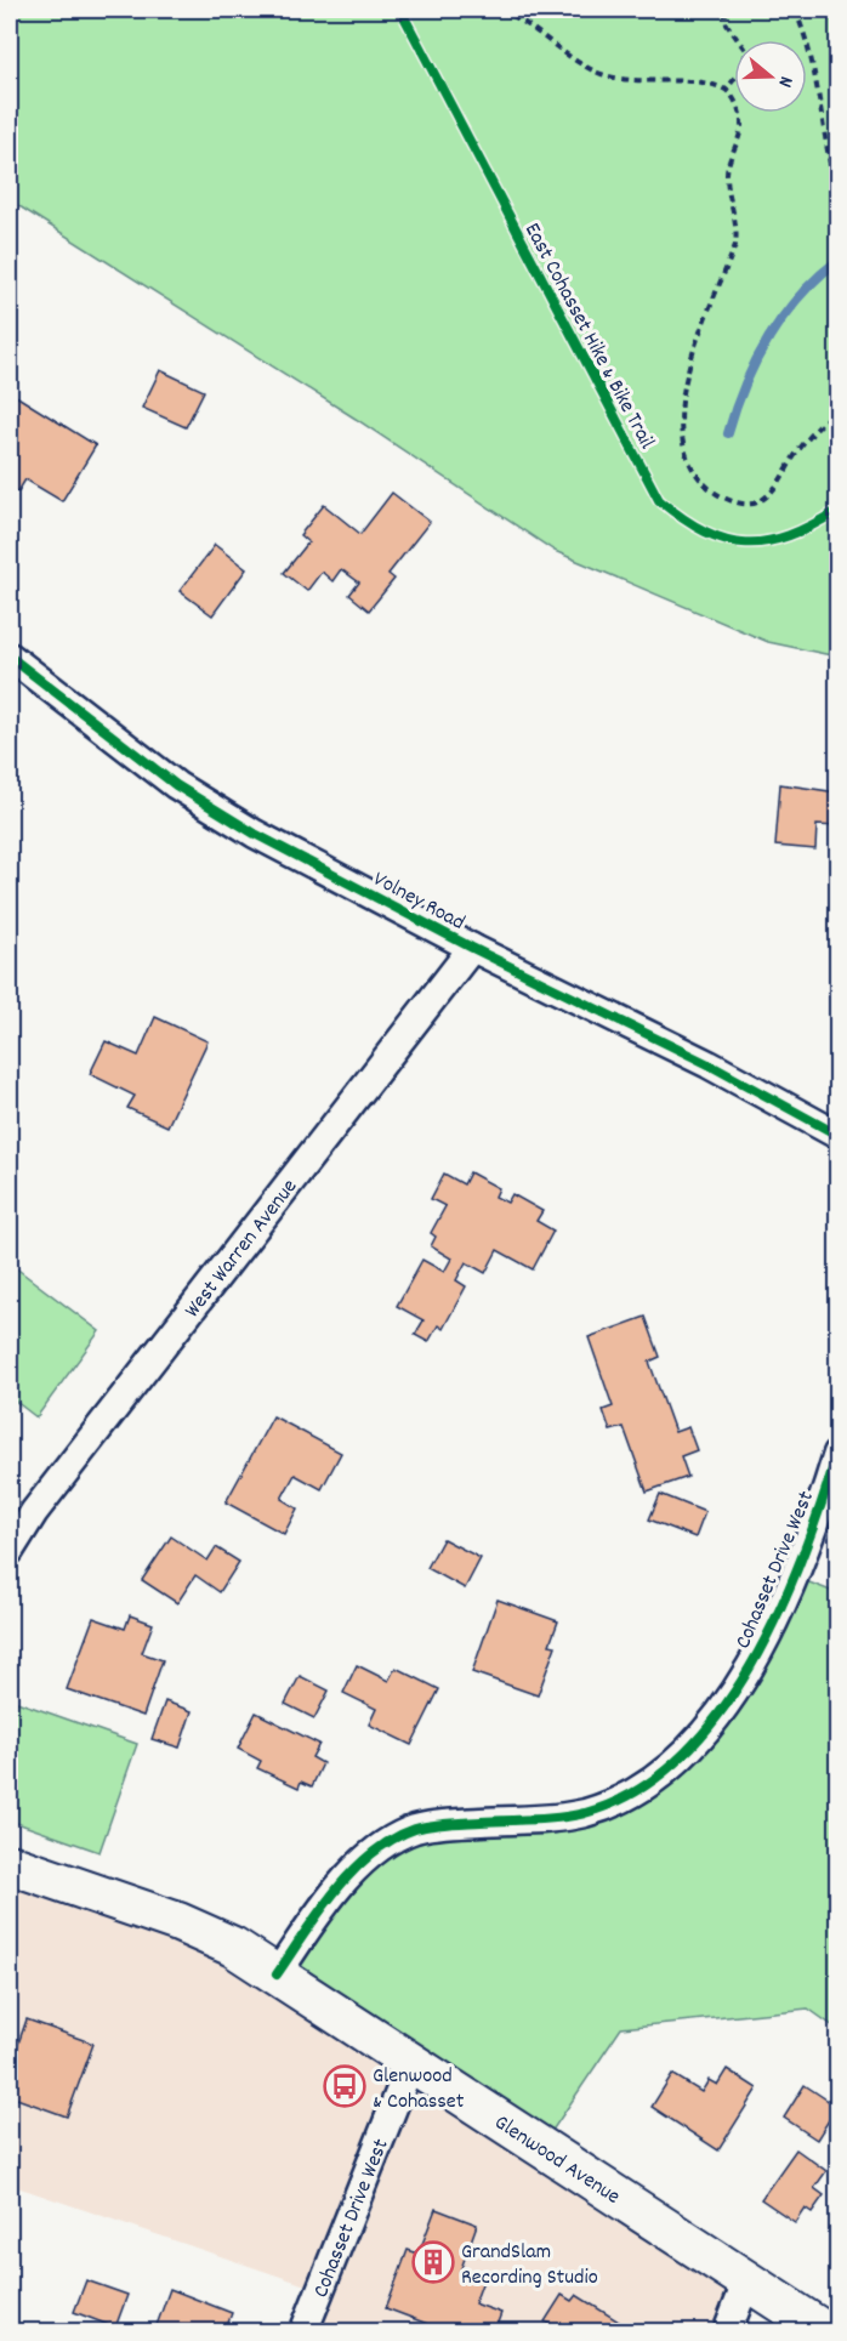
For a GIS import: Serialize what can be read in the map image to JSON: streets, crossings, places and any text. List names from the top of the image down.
{
  "streets": {
    "main road": ["Glenwood Avenue"],
    "street": ["Volney Road", "West Warren Avenue", "Cohasset Drive West"],
    "cycle path": ["East Cohasset Hike & Bike Trail"]
  },
  "crossings": [
    ["Volney Road", "West Warren Avenue"],
    ["Cohasset Drive West", "Glenwood Avenue"]
  ],
  "places": {
    "bus stop": ["Glenwood & Cohasset"],
    "building": ["GrandSlam Recording Studio"]
  },
  "north": "right"
}
